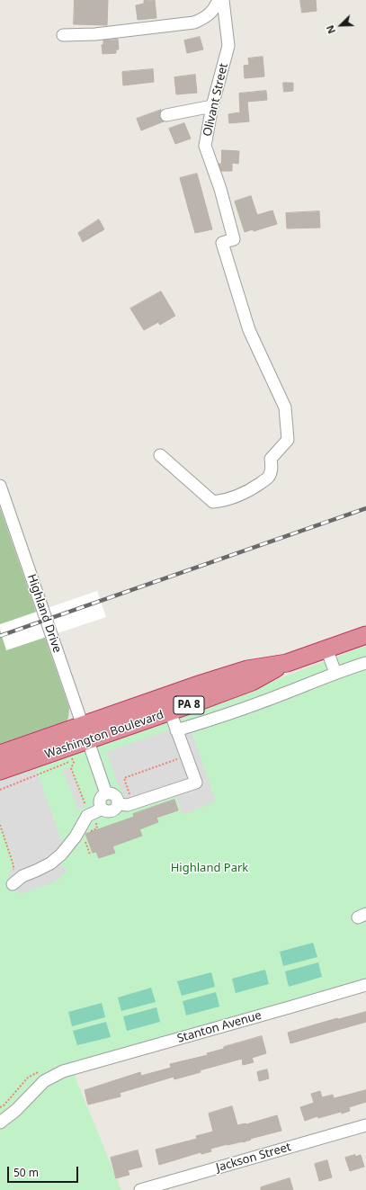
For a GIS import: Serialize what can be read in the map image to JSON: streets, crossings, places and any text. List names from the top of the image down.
{
  "streets": {
    "highway": ["PA 8", "Washington Boulevard"],
    "street": [
      "Olivant Street",
      "Highland Drive",
      "Stanton Avenue",
      "Jackson Street"
    ]
  },
  "crossings": [
    ["Highland Drive", "Washington Boulevard"]
  ],
  "parks": ["Highland Park"],
  "scale_bar": "50 m",
  "north": "bottom left"
}
